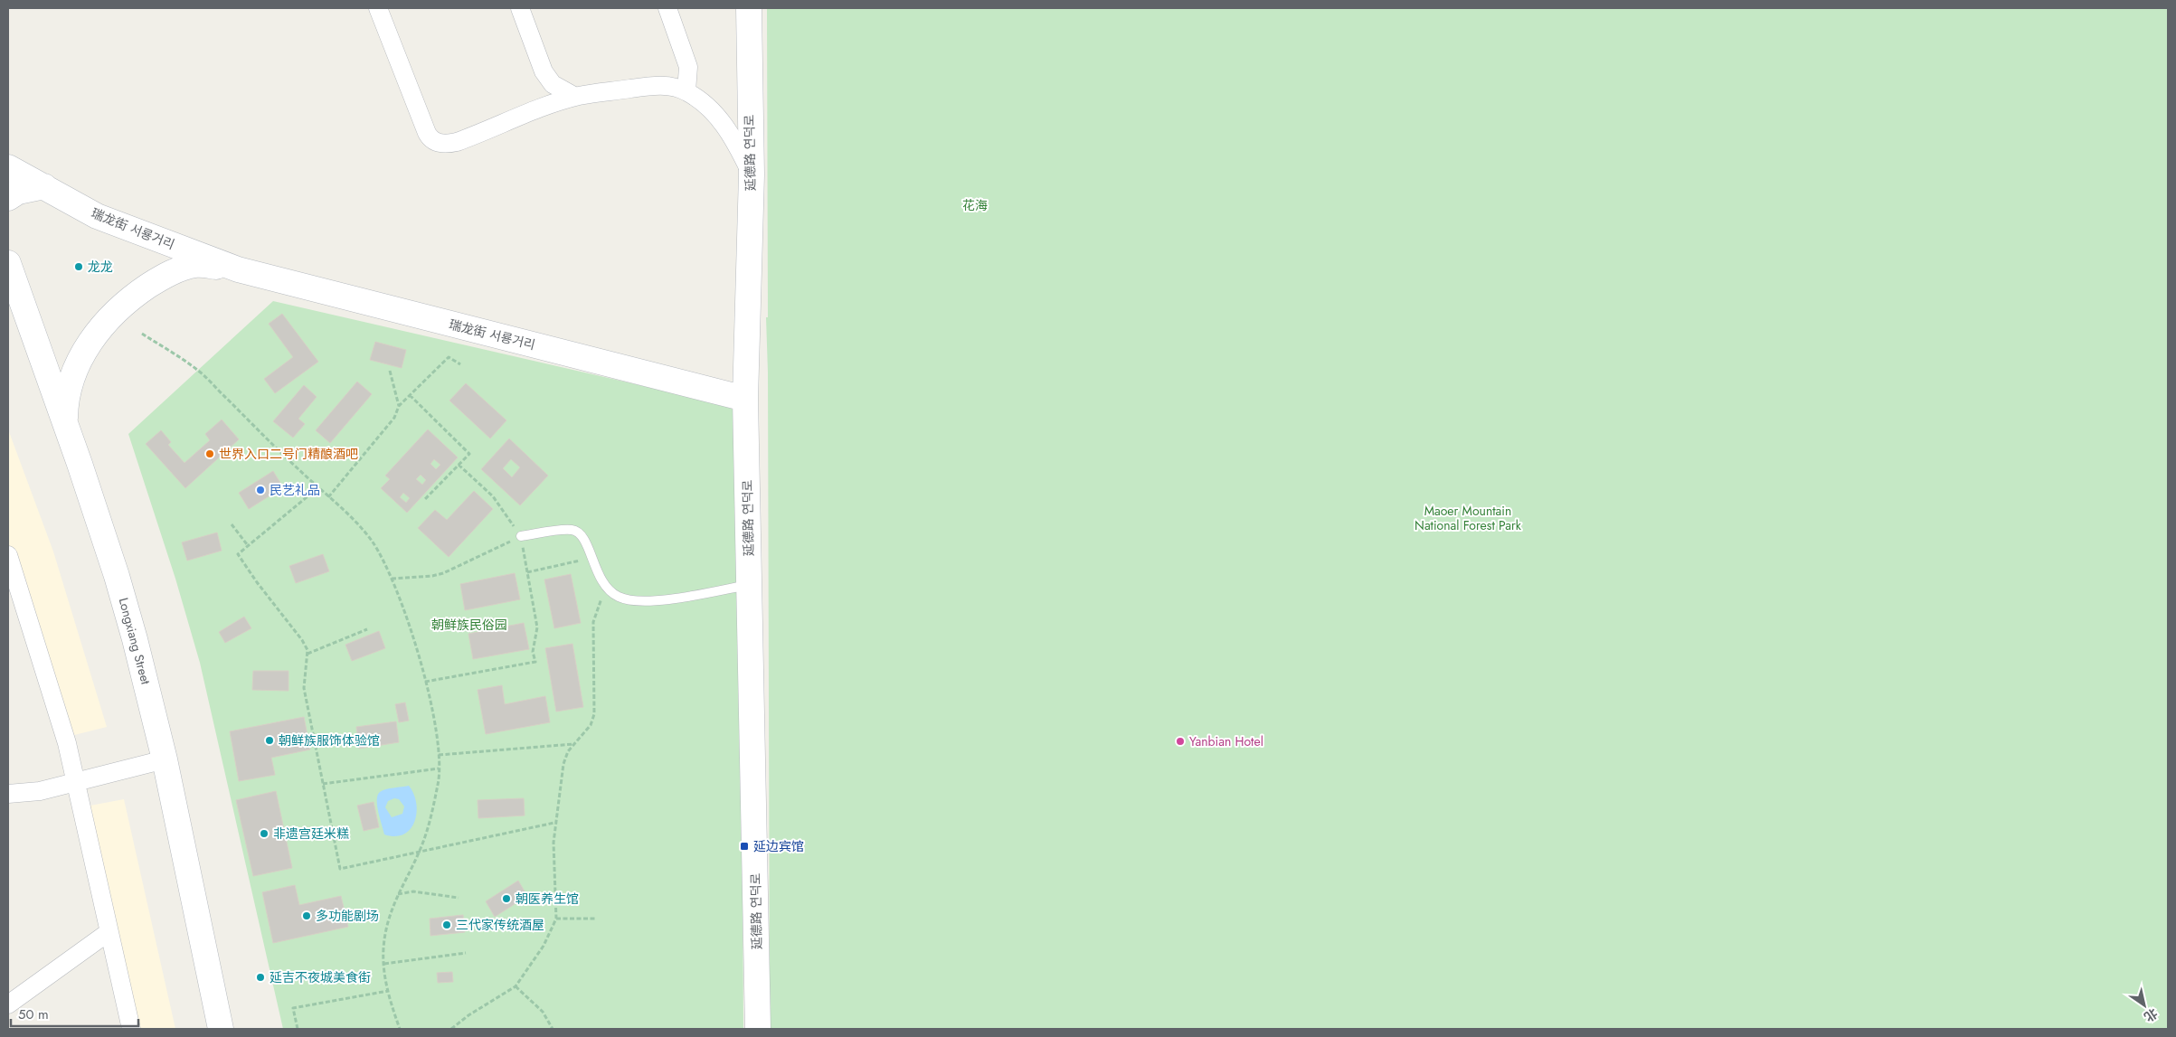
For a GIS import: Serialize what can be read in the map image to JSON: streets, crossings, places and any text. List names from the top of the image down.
{
  "streets": {
    "street": ["延德路 연덕로", "瑞龙街 서룡거리", "Longxiang Street"]
  },
  "crossings": [
    ["延德路 연덕로", "瑞龙街 서룡거리"],
    ["瑞龙街 서룡거리", "Longxiang Street"]
  ],
  "parks": ["花海", "Maoer Mountain National Forest Park", "朝鲜族民俗园"],
  "places": {
    "other": [
      "龙龙",
      "世界入口二号门精酿酒吧",
      "民艺礼品",
      "朝鲜族服饰体验馆",
      "Yanbian Hotel",
      "非遗宫廷米糕",
      "朝医养生馆",
      "多功能剧场",
      "三代家传统酒屋",
      "延吉不夜城美食街"
    ],
    "transit": ["延边宾馆"]
  },
  "scale_bar": "50 m",
  "north": "bottom right"
}
